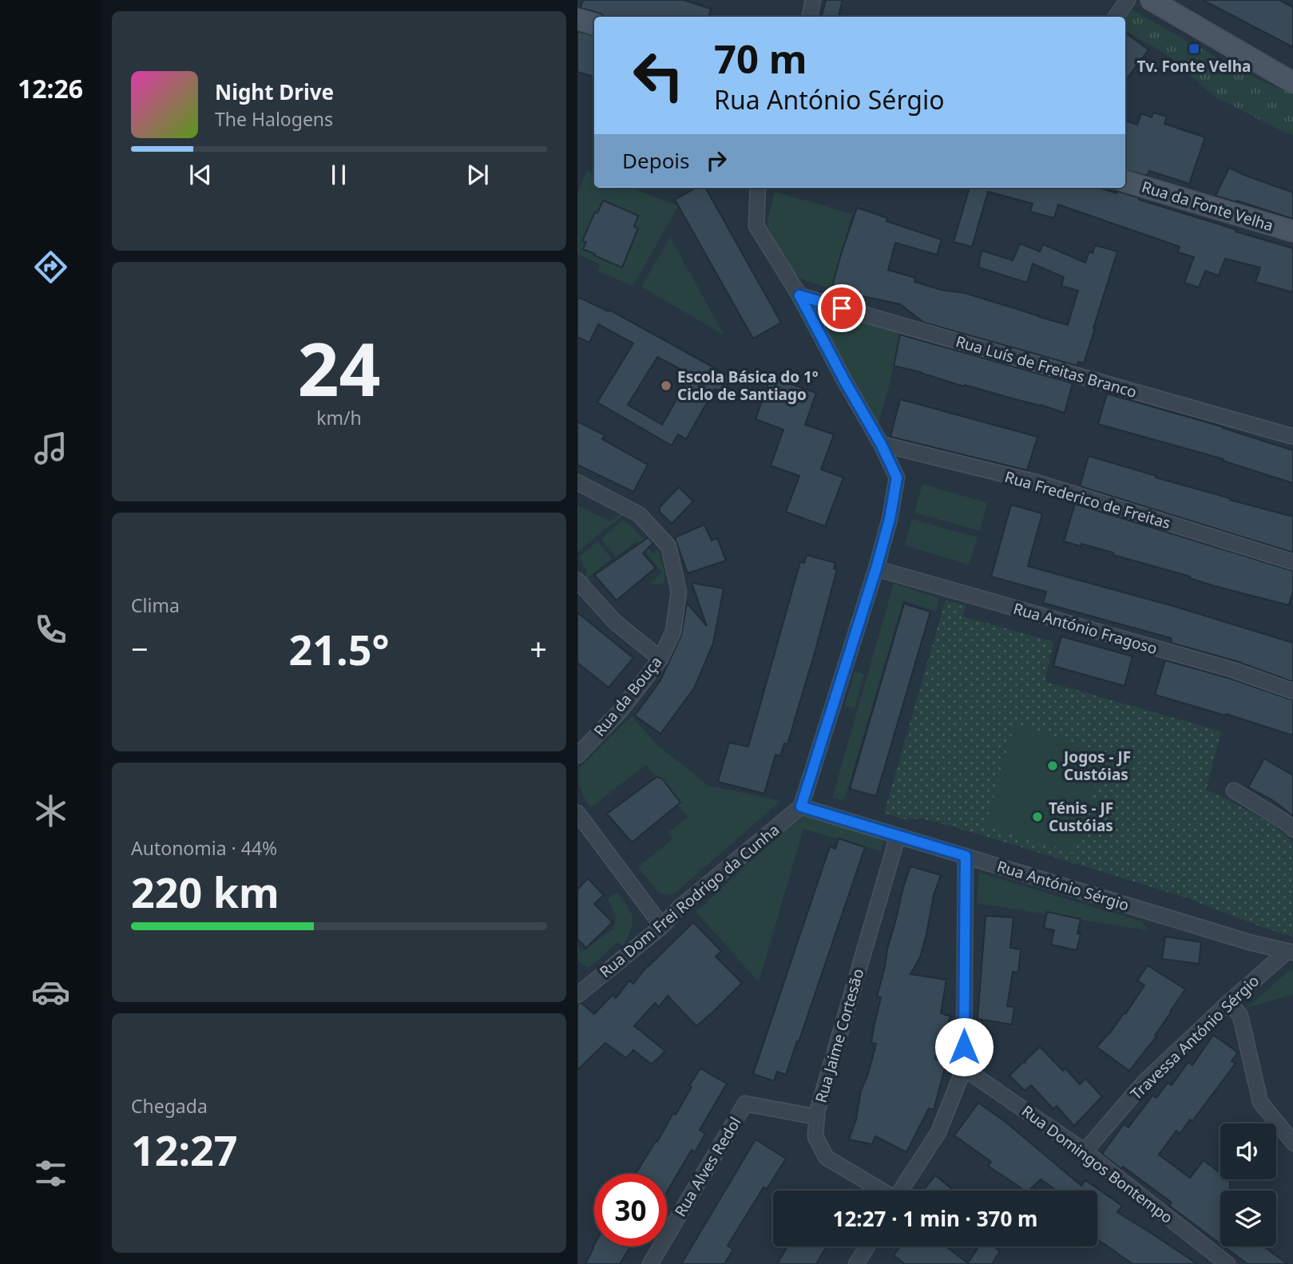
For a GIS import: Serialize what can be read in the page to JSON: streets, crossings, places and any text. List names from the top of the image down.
{
  "streets": {
    "street": [
      "Rua da Fonte Velha",
      "Rua Luís de Freitas Branco",
      "Rua Frederico de Freitas",
      "Rua António Fragoso",
      "Rua da Bouça",
      "Rua António Sérgio",
      "Rua Dom Frei Rodrigo da Cunha",
      "Rua Jaime Cortesão",
      "Travessa António Sérgio",
      "Rua Domingos Bontempo",
      "Rua Alves Redol"
    ]
  },
  "crossings": [
    ["Rua António Sérgio", "Rua Dom Frei Rodrigo da Cunha"],
    ["Rua António Sérgio", "Rua Jaime Cortesão"],
    ["Rua António Sérgio", "Travessa António Sérgio"],
    ["Rua Jaime Cortesão", "Rua Alves Redol"],
    ["Travessa António Sérgio", "Rua Domingos Bontempo"]
  ],
  "places": {
    "transit": ["Tv. Fonte Velha"],
    "other": ["Escola Básica do 1º Ciclo de Santiago", "Jogos - JF Custóias", "Ténis - JF Custóias"]
  },
  "page": {
    "tabs": "12:26",
    "turn": ["70 m", "Rua António Sérgio"],
    "song": ["Night Drive", "The Halogens"],
    "then": "Depois",
    "tile": [
      ["24", "km/h"],
      "Clima",
      ["Autonomia · 44%", "220 km"],
      ["Chegada", "12:27"]
    ],
    "heat": ["−", "21.5°", "+"],
    "limit": "30",
    "trip": "12:27 · 1 min · 370 m"
  }
}
